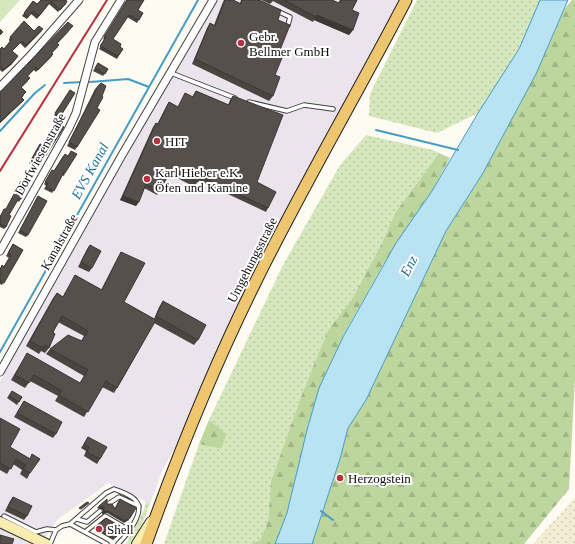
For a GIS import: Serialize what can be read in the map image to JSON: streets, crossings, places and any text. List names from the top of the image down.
{
  "streets": {
    "main road": ["Umgehungsstraße"],
    "street": ["Dorfwiesenstraße", "Kanalstraße"]
  },
  "water": ["EVS Kanal", "Enz"],
  "places": [
    "Gebr. Bellmer GmbH",
    "HIT",
    "Karl Hieber e.K. Öfen und Kamine",
    "Herzogstein",
    "Shell"
  ]
}
